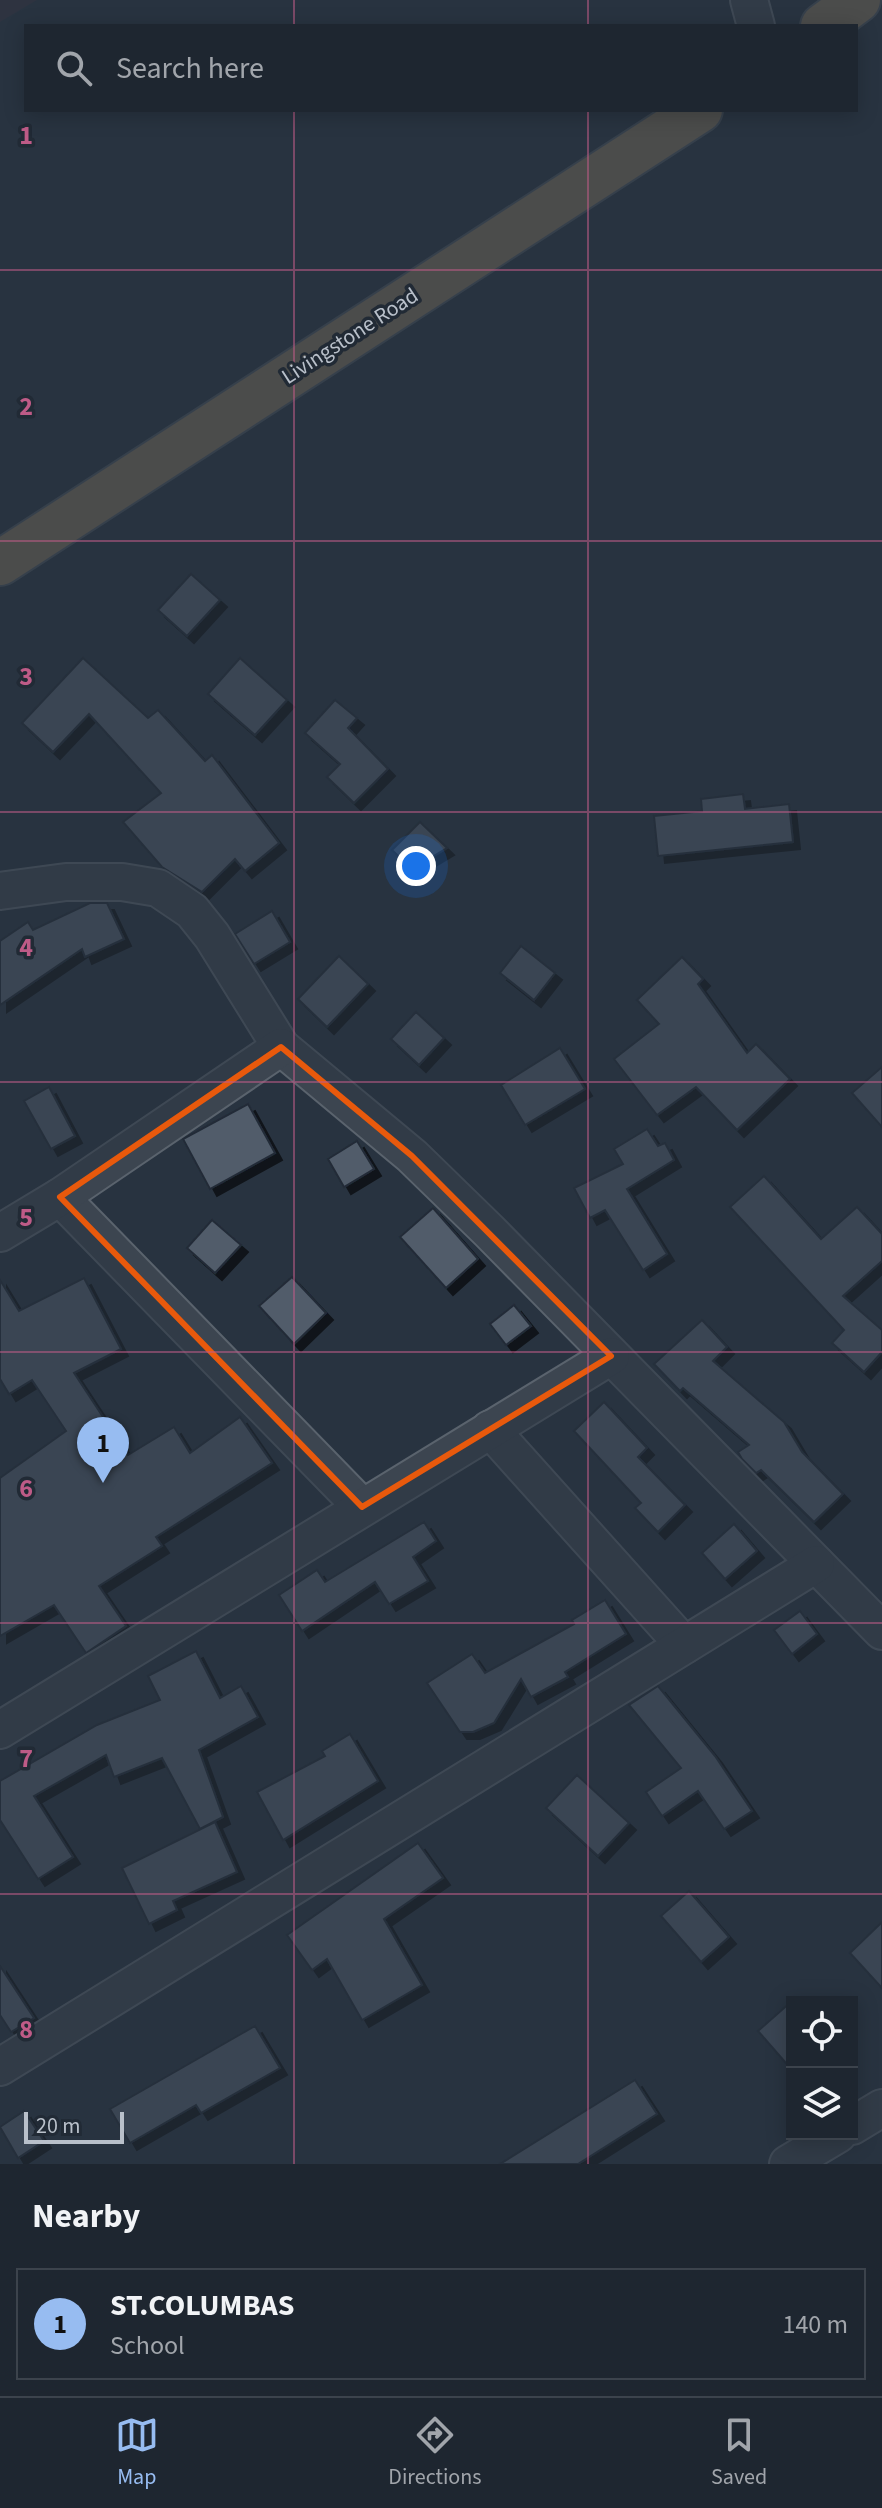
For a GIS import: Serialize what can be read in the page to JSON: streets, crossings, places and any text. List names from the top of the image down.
{
  "streets": {
    "highway": ["Livingstone Road"]
  },
  "scale_bar": "20 m",
  "page": {
    "search": "Search here",
    "pins": "1",
    "scale": "20 m",
    "heading": "Nearby",
    "list": [
      {
        "mark": "1",
        "name": "ST.COLUMBAS",
        "note": "School",
        "value": "140 m"
      }
    ],
    "nav": ["Map", "Directions", "Saved"]
  },
  "grid": {
    "rows": [
      "1",
      "2",
      "3",
      "4",
      "5",
      "6",
      "7",
      "8"
    ]
  }
}
